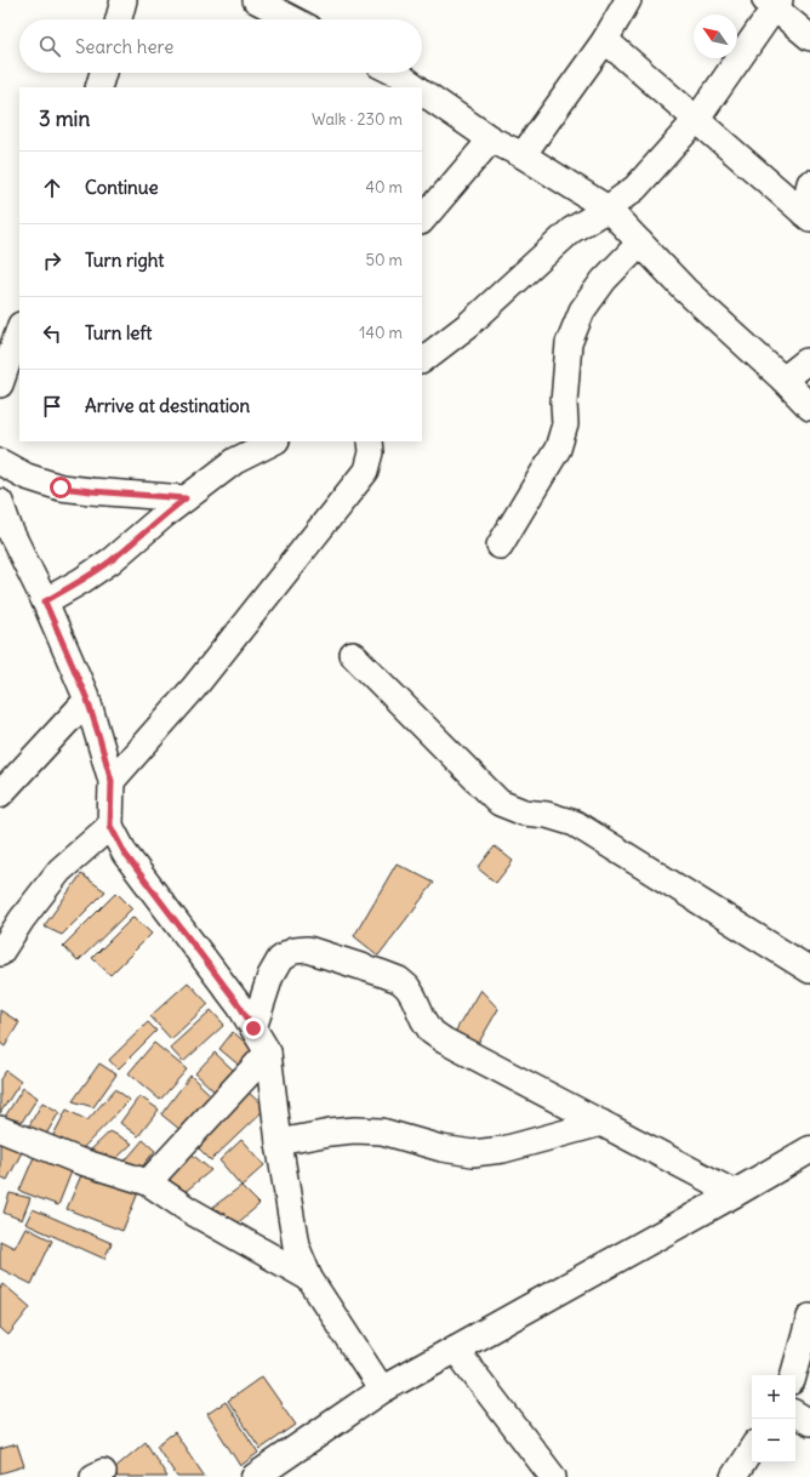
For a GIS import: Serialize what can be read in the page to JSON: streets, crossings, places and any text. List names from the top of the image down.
{
  "north": "top left",
  "page": {
    "search": "Search here",
    "heading": ["3 min", "Walk · 230 m"],
    "list": [
      ["Continue", "40 m"],
      ["Turn right", "50 m"],
      ["Turn left", "140 m"],
      "Arrive at destination"
    ],
    "map_buttons": ["+", "−"]
  }
}
